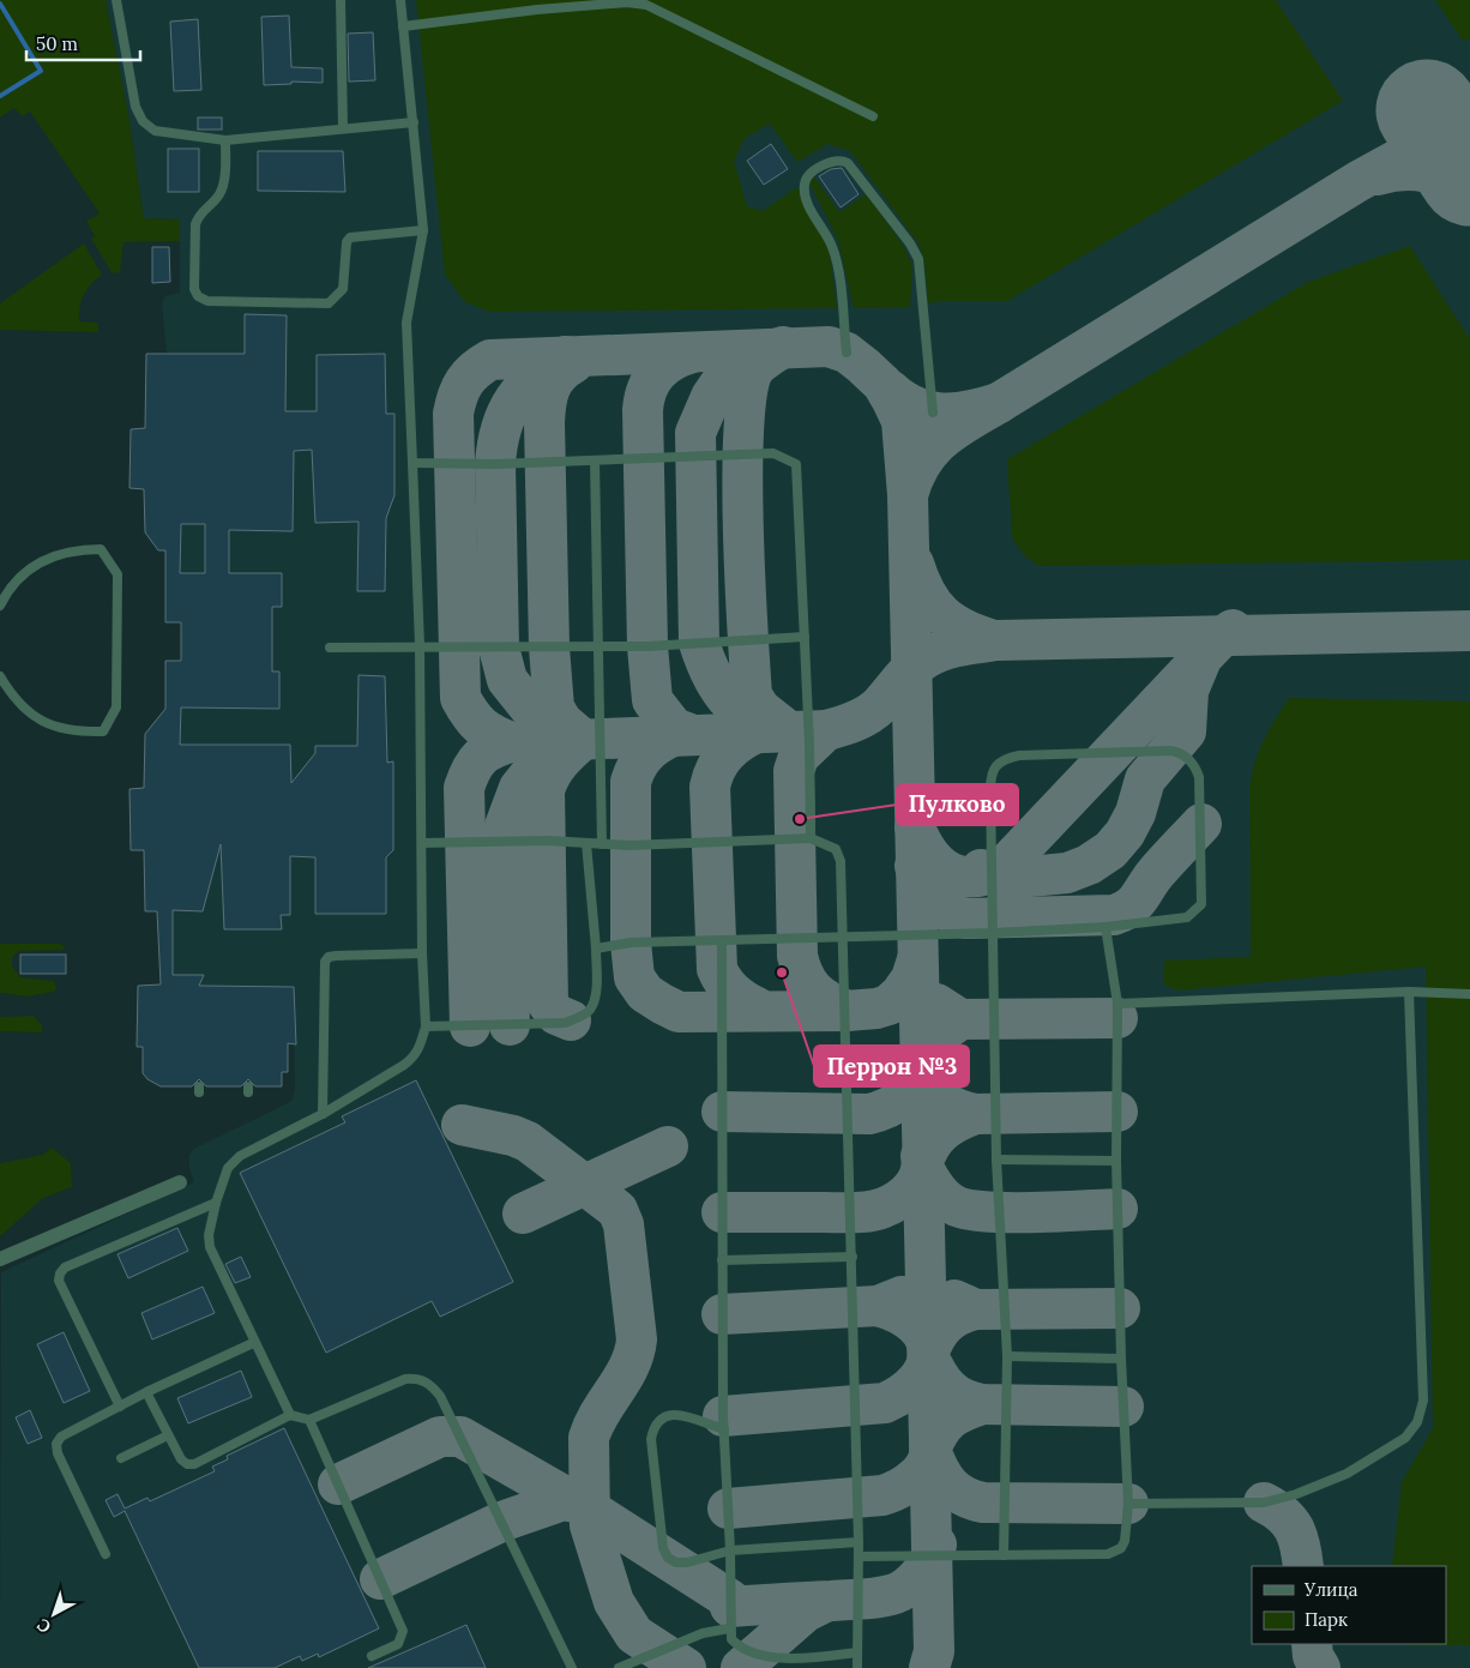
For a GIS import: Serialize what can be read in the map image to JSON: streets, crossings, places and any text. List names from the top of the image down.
{
  "places": ["Пулково", "Перрон №3"],
  "legend": ["Улица", "Парк"],
  "scale_bar": "50 m",
  "north": "bottom left"
}
